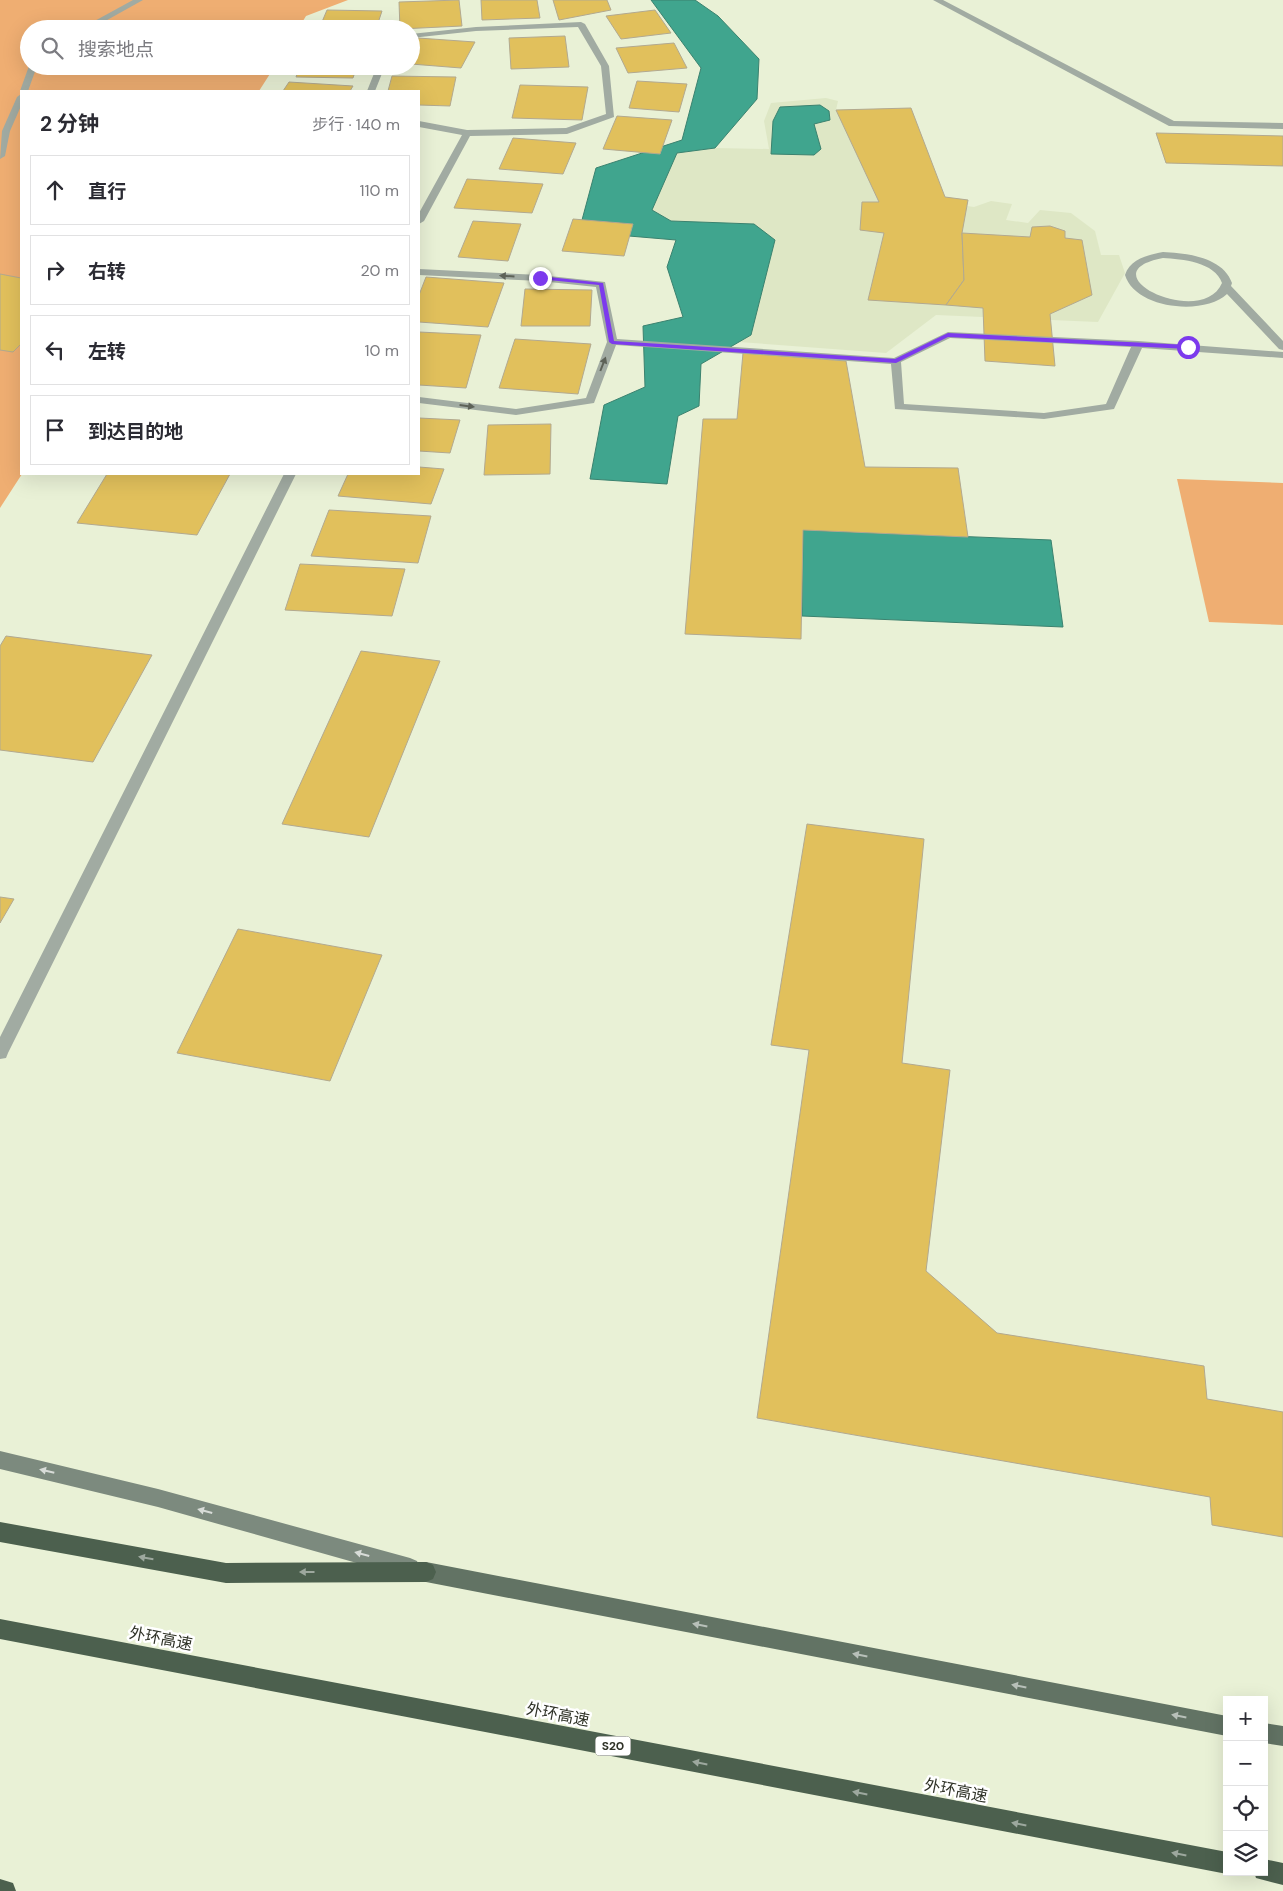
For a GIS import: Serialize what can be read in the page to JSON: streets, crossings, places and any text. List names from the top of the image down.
{
  "streets": {
    "highway": ["外环高速", "S20"]
  },
  "page": {
    "search": "搜索地点",
    "heading": ["2 分钟", "步行 · 140 m"],
    "list": [
      ["直行", "110 m"],
      ["右转", "20 m"],
      ["左转", "10 m"],
      "到达目的地"
    ],
    "map_buttons": ["+", "−"]
  }
}
